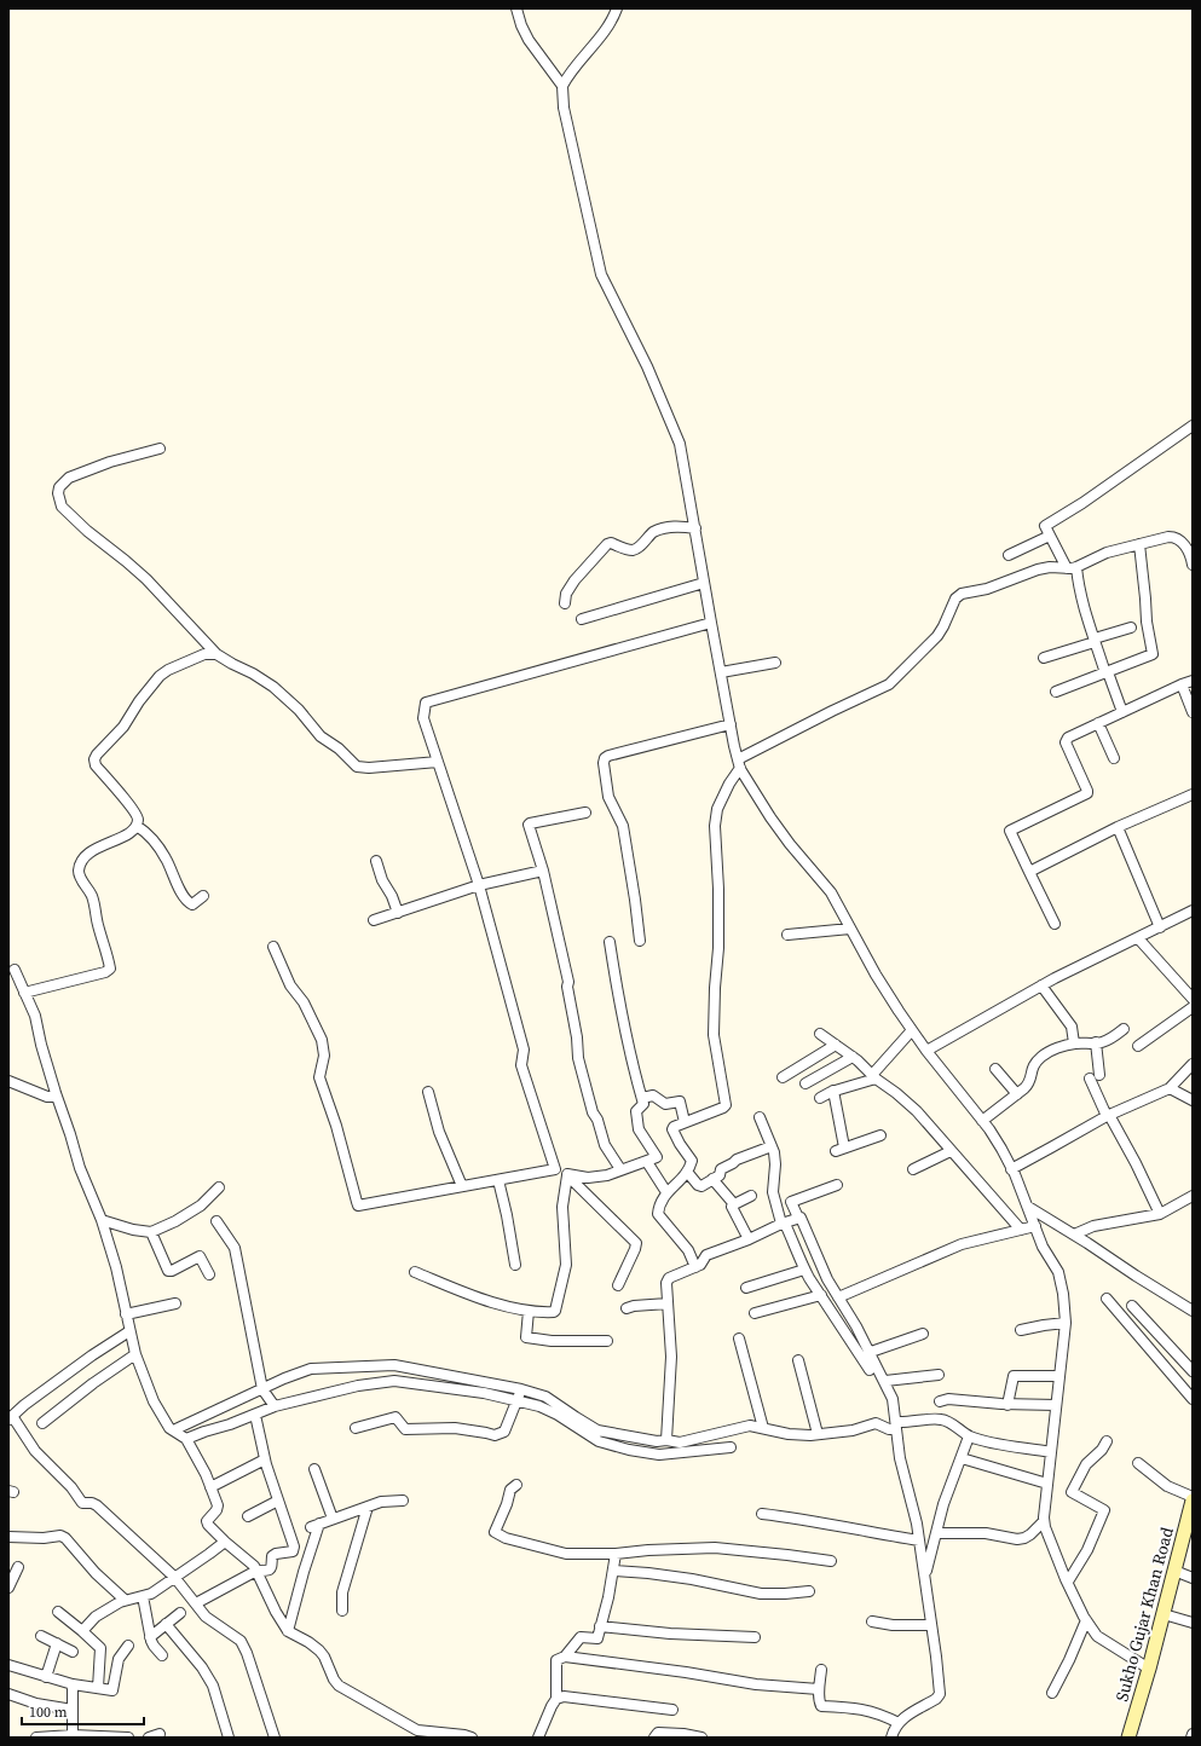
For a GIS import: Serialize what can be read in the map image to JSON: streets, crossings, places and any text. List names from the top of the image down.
{
  "streets": {
    "main road": ["Sukho Gujar Khan Road"]
  },
  "scale_bar": "100 m"
}
